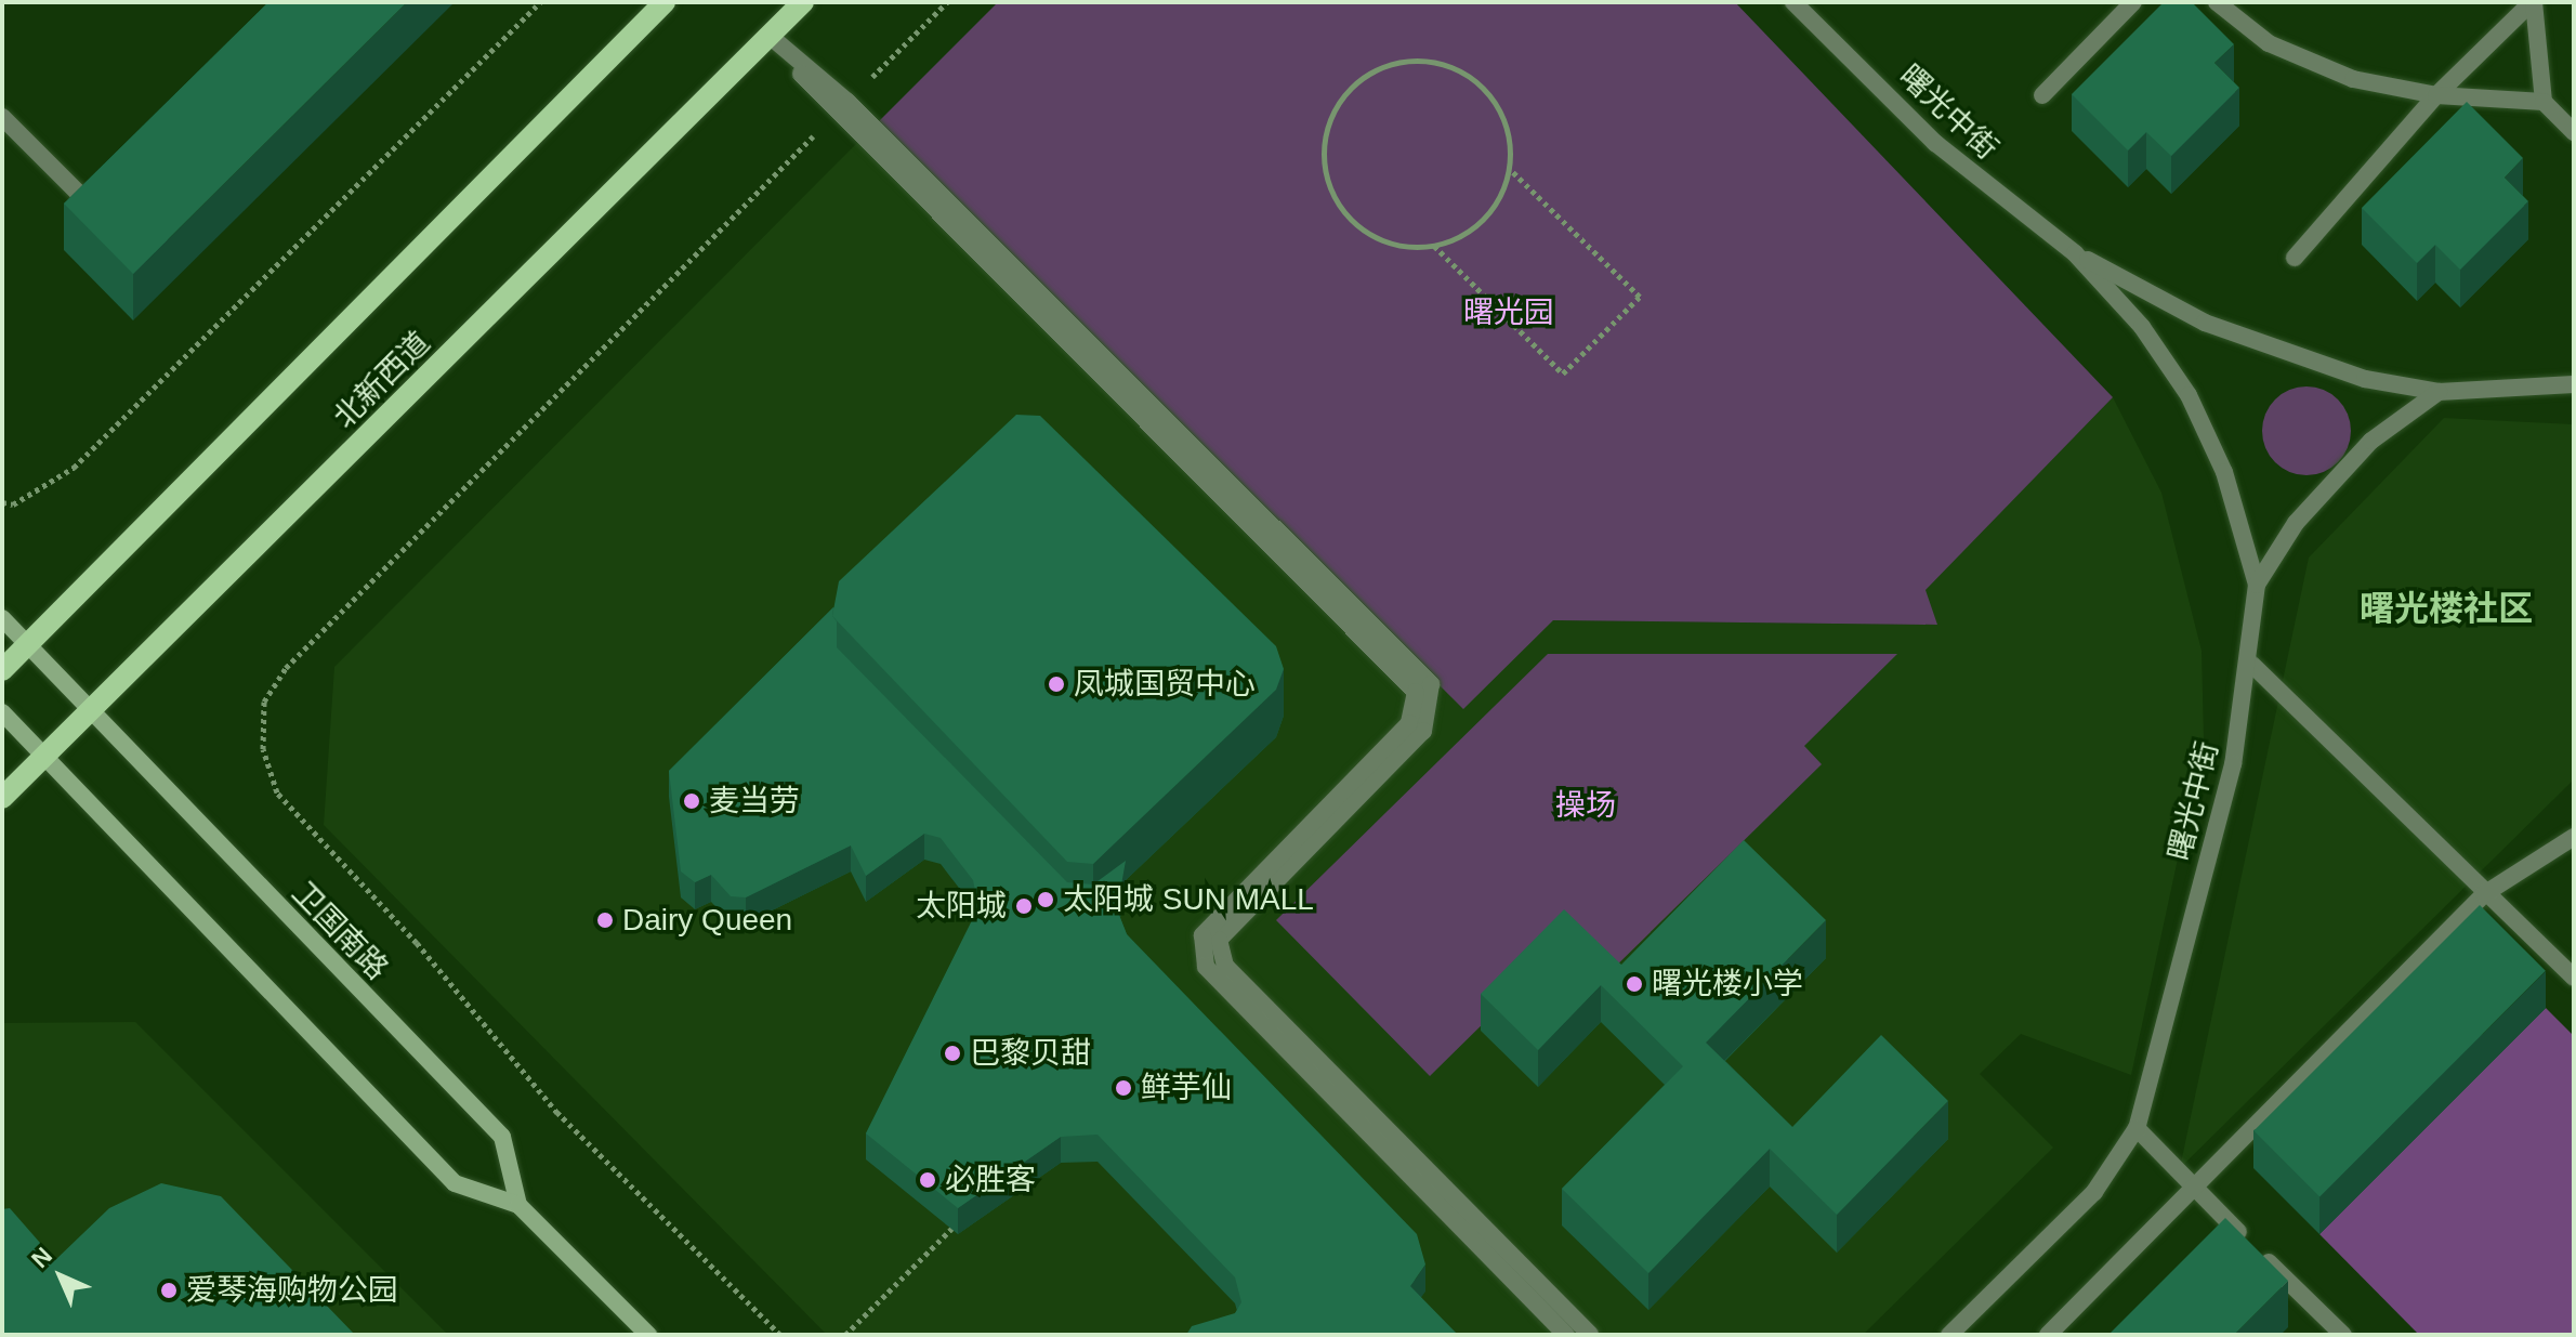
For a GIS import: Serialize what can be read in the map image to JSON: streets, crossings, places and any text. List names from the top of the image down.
{
  "streets": {
    "main road": ["北新西道", "卫国南路"],
    "street": ["曙光中街"]
  },
  "crossings": [
    ["北新西道", "卫国南路"]
  ],
  "districts": ["曙光楼社区"],
  "parks": ["曙光园", "操场"],
  "places": [
    "凤城国贸中心",
    "麦当劳",
    "太阳城 SUN MALL",
    "太阳城",
    "Dairy Queen",
    "曙光楼小学",
    "巴黎贝甜",
    "鲜芋仙",
    "必胜客",
    "爱琴海购物公园"
  ],
  "north": "top left"
}
